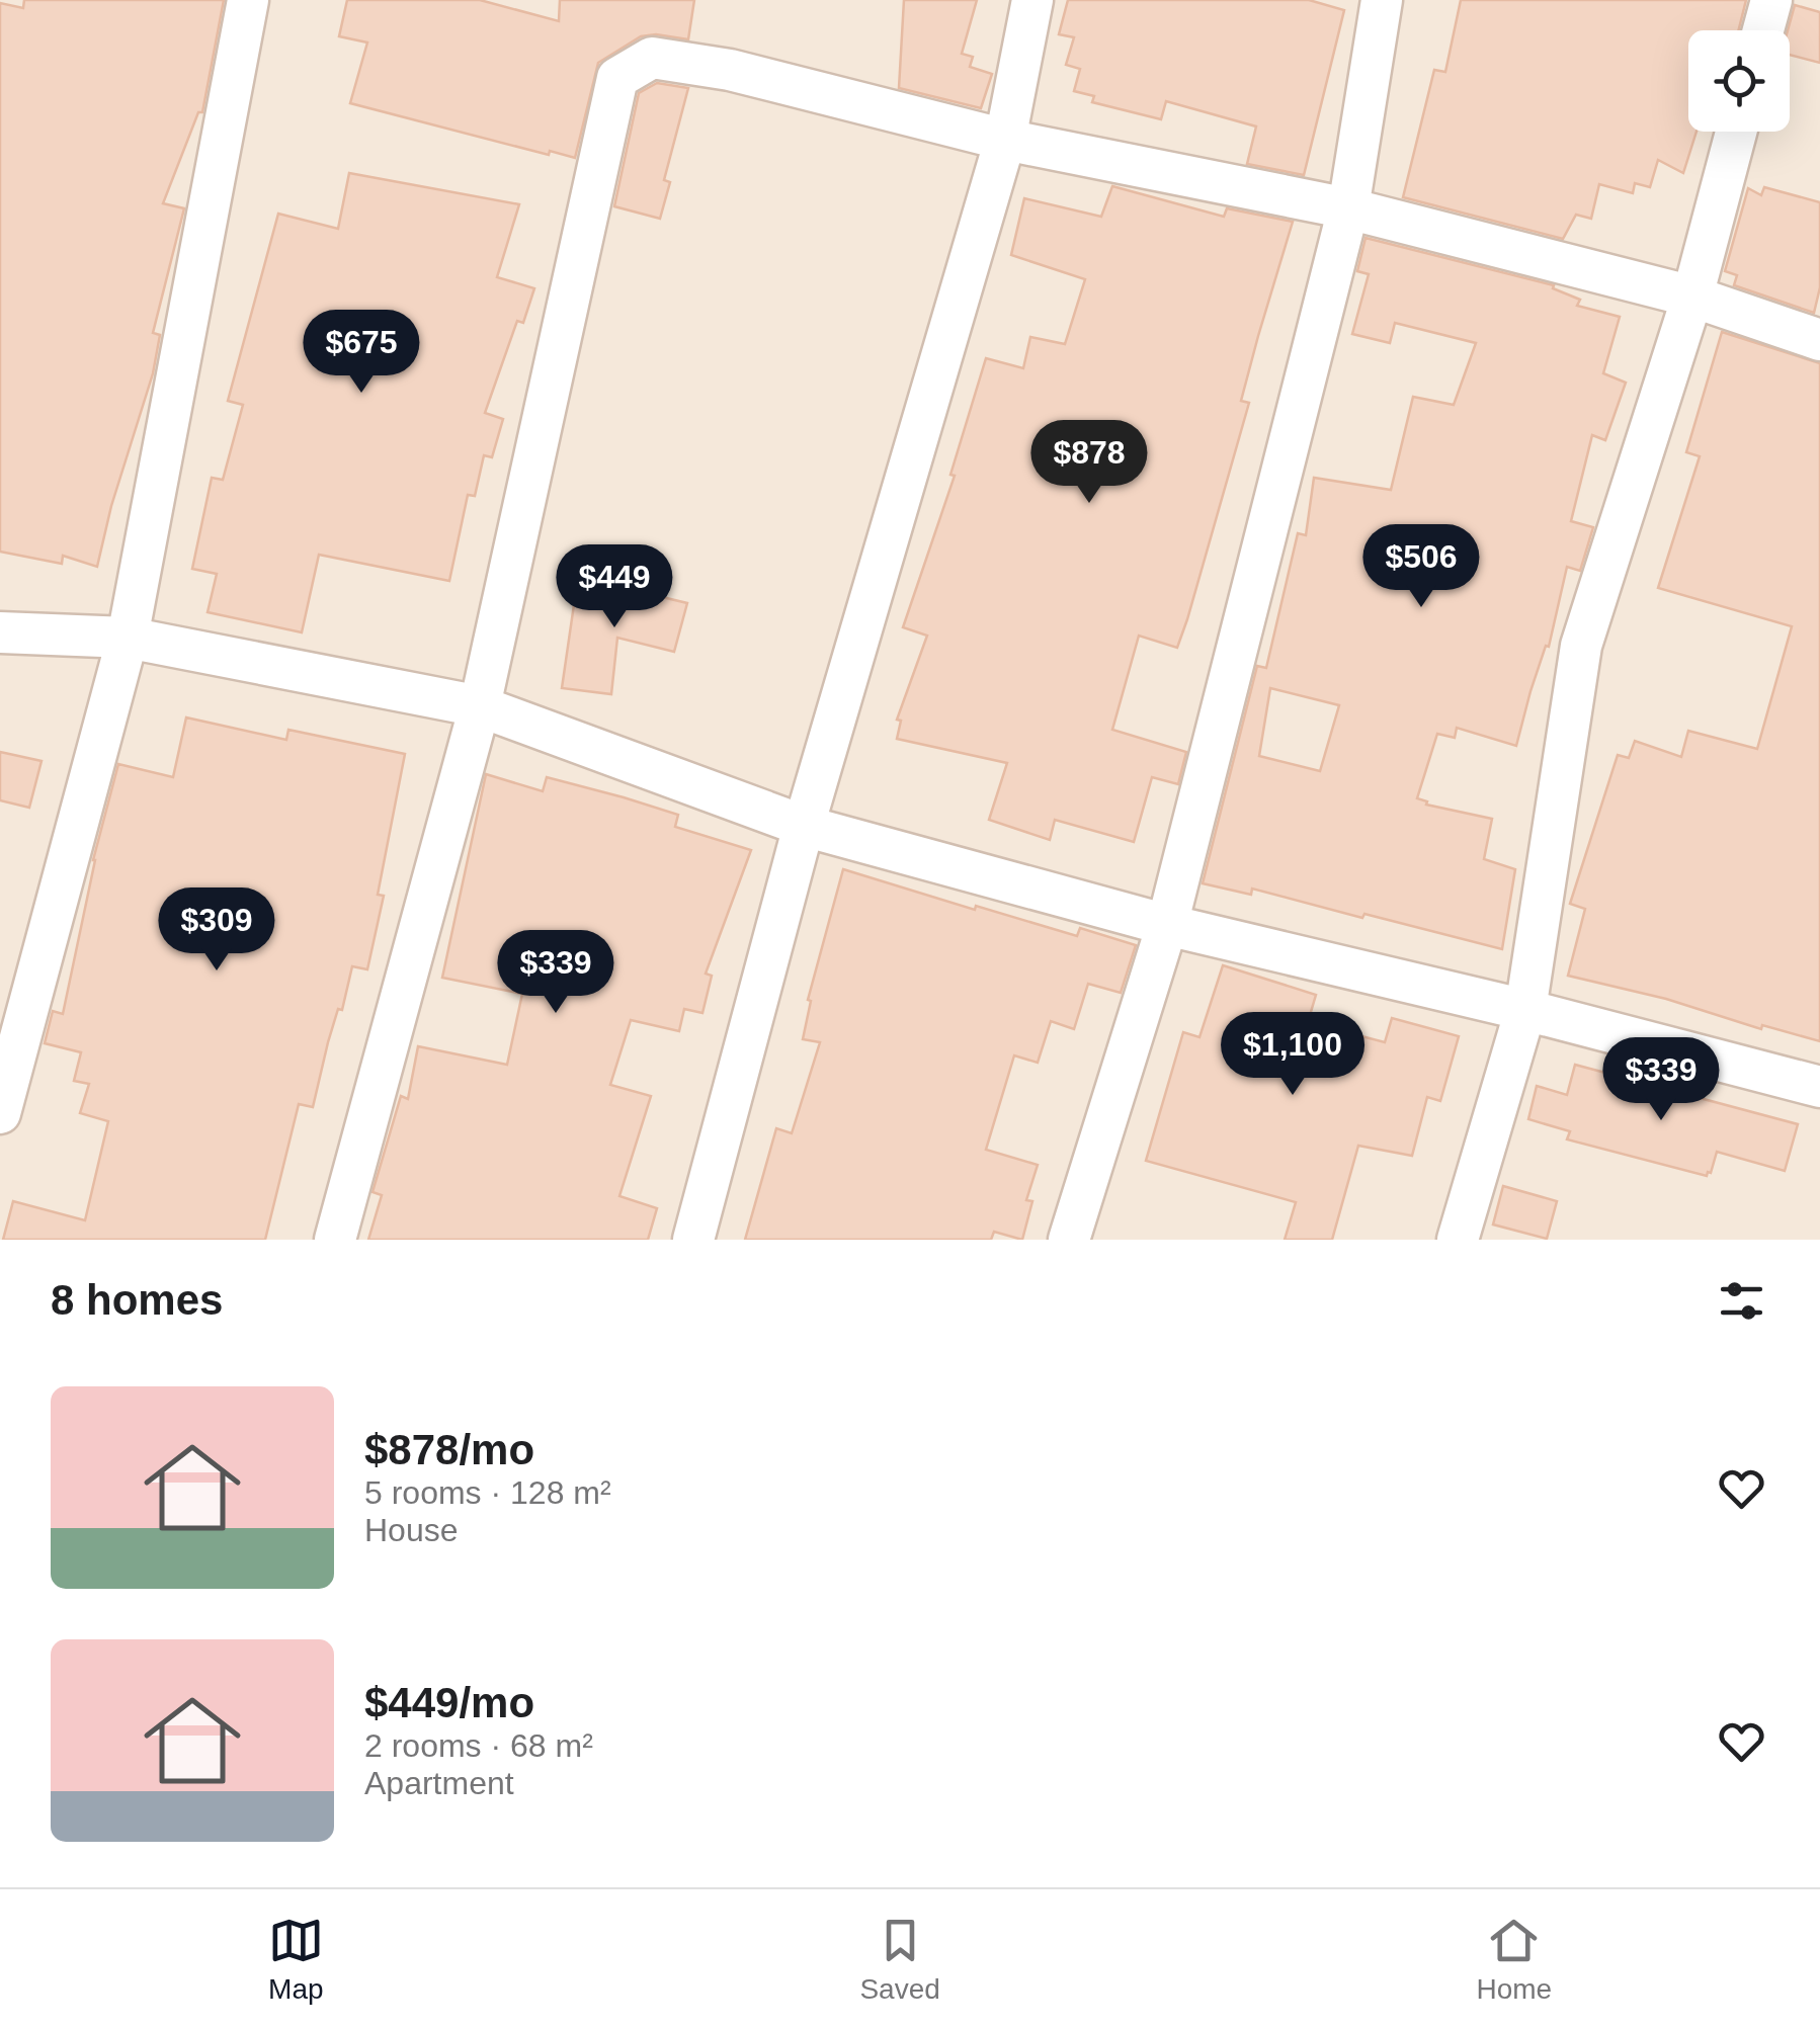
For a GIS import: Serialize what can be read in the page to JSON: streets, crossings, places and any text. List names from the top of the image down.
{
  "page": {
    "price": [
      "$675",
      "$878",
      "$506",
      "$449",
      "$309",
      "$339",
      "$1,100",
      "$339"
    ],
    "heading": "8 homes",
    "list": [
      {
        "name": "$878/mo",
        "note": "5 rooms · 128 m² · House"
      },
      {
        "name": "$449/mo",
        "note": "2 rooms · 68 m² · Apartment"
      }
    ],
    "tabs": ["Map", "Saved", "Home"]
  }
}
